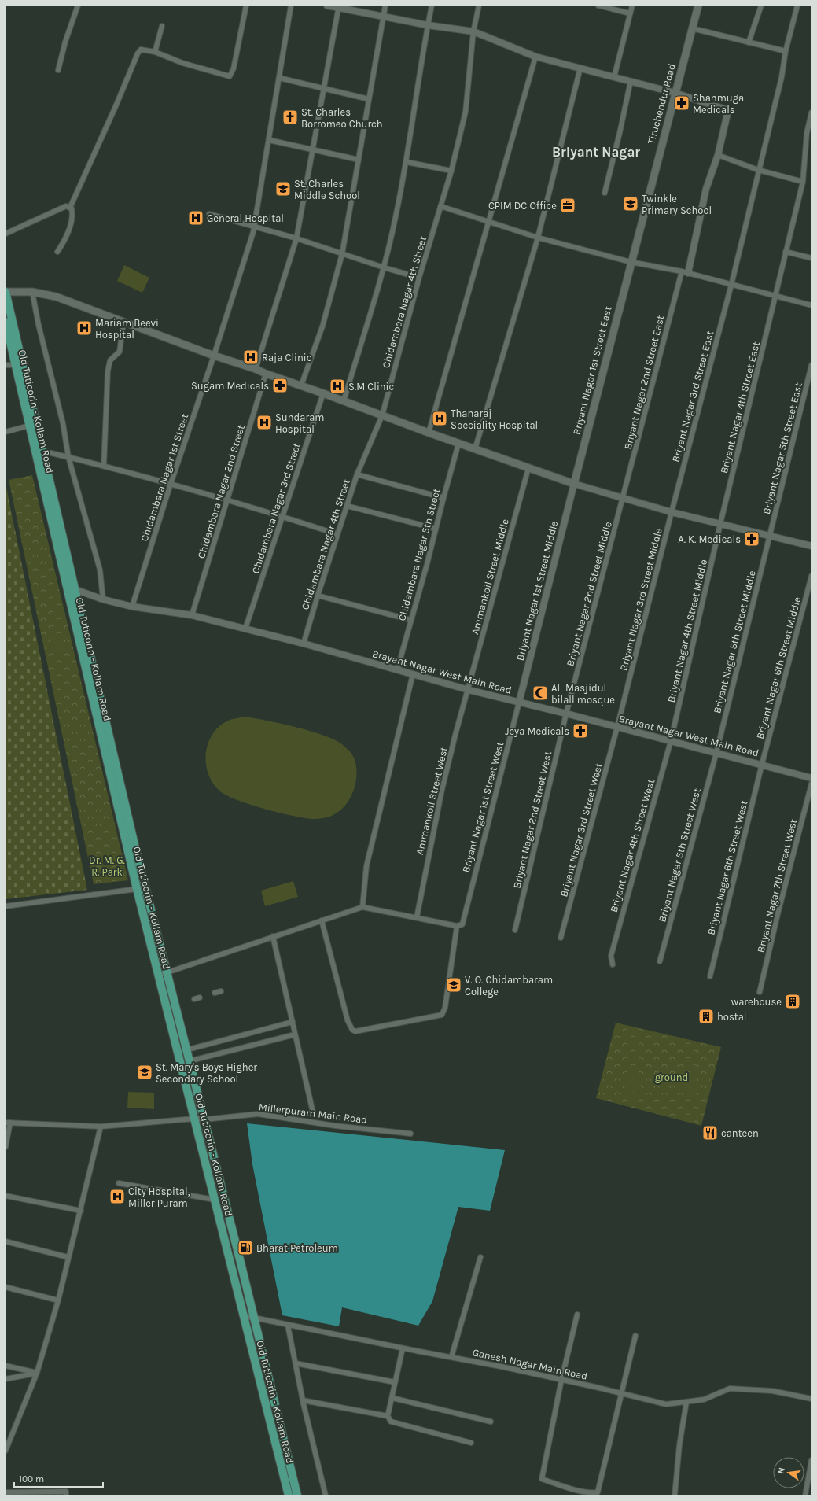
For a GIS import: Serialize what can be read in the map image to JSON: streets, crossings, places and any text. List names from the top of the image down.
{
  "streets": {
    "main road": ["Tiruchendur Road", "Briyant Nagar 1st Street East", "Old Tuticorin - Kollam Road"],
    "street": [
      "Chidambara Nagar 4th Street",
      "Briyant Nagar 2nd Street East",
      "Briyant Nagar 3rd Street East",
      "Briyant Nagar 4th Street East",
      "Briyant Nagar 5th Street East",
      "Chidambara Nagar 1st Street",
      "Chidambara Nagar 2nd Street",
      "Chidambara Nagar 3rd Street",
      "Chidambara Nagar 5th Street",
      "Ammankoil Street Middle",
      "Briyant Nagar 1st Street Middle",
      "Briyant Nagar 2nd Street Middle",
      "Briyant Nagar 3rd Street Middle",
      "Briyant Nagar 4th Street Middle",
      "Briyant Nagar 5th Street Middle",
      "Briyant Nagar 6th Street Middle",
      "Brayant Nagar West Main Road",
      "Ammankoil Street West",
      "Briyant Nagar 1st Street West",
      "Briyant Nagar 2nd Street West",
      "Briyant Nagar 3rd Street West",
      "Briyant Nagar 4th Street West",
      "Briyant Nagar 5th Street West",
      "Briyant Nagar 6th Street West",
      "Briyant Nagar 7th Street West",
      "Millerpuram Main Road",
      "Ganesh Nagar Main Road"
    ]
  },
  "crossings": [
    ["Tiruchendur Road", "Briyant Nagar 1st Street East"],
    ["Chidambara Nagar 4th Street", "Brayant Nagar West Main Road"],
    ["Briyant Nagar 1st Street East", "Briyant Nagar 1st Street Middle"],
    ["Briyant Nagar 2nd Street East", "Briyant Nagar 2nd Street Middle"],
    ["Briyant Nagar 3rd Street East", "Briyant Nagar 3rd Street Middle"],
    ["Briyant Nagar 4th Street East", "Briyant Nagar 4th Street Middle"],
    ["Old Tuticorin - Kollam Road", "Brayant Nagar West Main Road"],
    ["Old Tuticorin - Kollam Road", "Millerpuram Main Road"],
    ["Old Tuticorin - Kollam Road", "Ganesh Nagar Main Road"],
    ["Briyant Nagar 5th Street East", "Briyant Nagar 5th Street Middle"],
    ["Chidambara Nagar 1st Street", "Brayant Nagar West Main Road"],
    ["Chidambara Nagar 2nd Street", "Brayant Nagar West Main Road"],
    ["Chidambara Nagar 3rd Street", "Brayant Nagar West Main Road"],
    ["Chidambara Nagar 5th Street", "Brayant Nagar West Main Road"],
    ["Ammankoil Street Middle", "Brayant Nagar West Main Road"],
    ["Ammankoil Street Middle", "Ammankoil Street West"],
    ["Briyant Nagar 1st Street Middle", "Brayant Nagar West Main Road"],
    ["Briyant Nagar 1st Street Middle", "Briyant Nagar 1st Street West"],
    ["Briyant Nagar 2nd Street Middle", "Brayant Nagar West Main Road"],
    ["Briyant Nagar 2nd Street Middle", "Briyant Nagar 2nd Street West"],
    ["Briyant Nagar 3rd Street Middle", "Brayant Nagar West Main Road"],
    ["Briyant Nagar 3rd Street Middle", "Briyant Nagar 3rd Street West"],
    ["Briyant Nagar 4th Street Middle", "Brayant Nagar West Main Road"],
    ["Briyant Nagar 4th Street Middle", "Briyant Nagar 4th Street West"],
    ["Briyant Nagar 5th Street Middle", "Brayant Nagar West Main Road"],
    ["Briyant Nagar 5th Street Middle", "Briyant Nagar 5th Street West"],
    ["Briyant Nagar 6th Street Middle", "Brayant Nagar West Main Road"],
    ["Briyant Nagar 6th Street Middle", "Briyant Nagar 6th Street West"],
    ["Brayant Nagar West Main Road", "Ammankoil Street West"],
    ["Brayant Nagar West Main Road", "Briyant Nagar 1st Street West"],
    ["Brayant Nagar West Main Road", "Briyant Nagar 2nd Street West"],
    ["Brayant Nagar West Main Road", "Briyant Nagar 3rd Street West"],
    ["Brayant Nagar West Main Road", "Briyant Nagar 4th Street West"],
    ["Brayant Nagar West Main Road", "Briyant Nagar 5th Street West"],
    ["Brayant Nagar West Main Road", "Briyant Nagar 6th Street West"]
  ],
  "districts": ["Briyant Nagar"],
  "parks": ["Dr. M. G. R. Park", "ground"],
  "places": {
    "pharmacy": [
      "Shanmuga Medicals",
      "Sugam Medicals",
      "A. K. Medicals",
      "Jeya Medicals"
    ],
    "church": ["St. Charles Borromeo Church"],
    "school or university": [
      "St. Charles Middle School",
      "Twinkle Primary School",
      "V. O. Chidambaram College",
      "St. Mary's Boys Higher Secondary School"
    ],
    "office": ["CPIM DC Office"],
    "hospital": [
      "General Hospital",
      "Mariam Beevi Hospital",
      "Raja Clinic",
      "S.M Clinic",
      "Thanaraj Speciality Hospital",
      "Sundaram Hospital",
      "City Hospital, Miller Puram"
    ],
    "mosque": ["AL-Masjidul bilall mosque"],
    "building": ["warehouse", "hostal"],
    "restaurant": ["canteen"],
    "fuel station": ["Bharat Petroleum"]
  },
  "scale_bar": "100 m",
  "north": "left"
}
